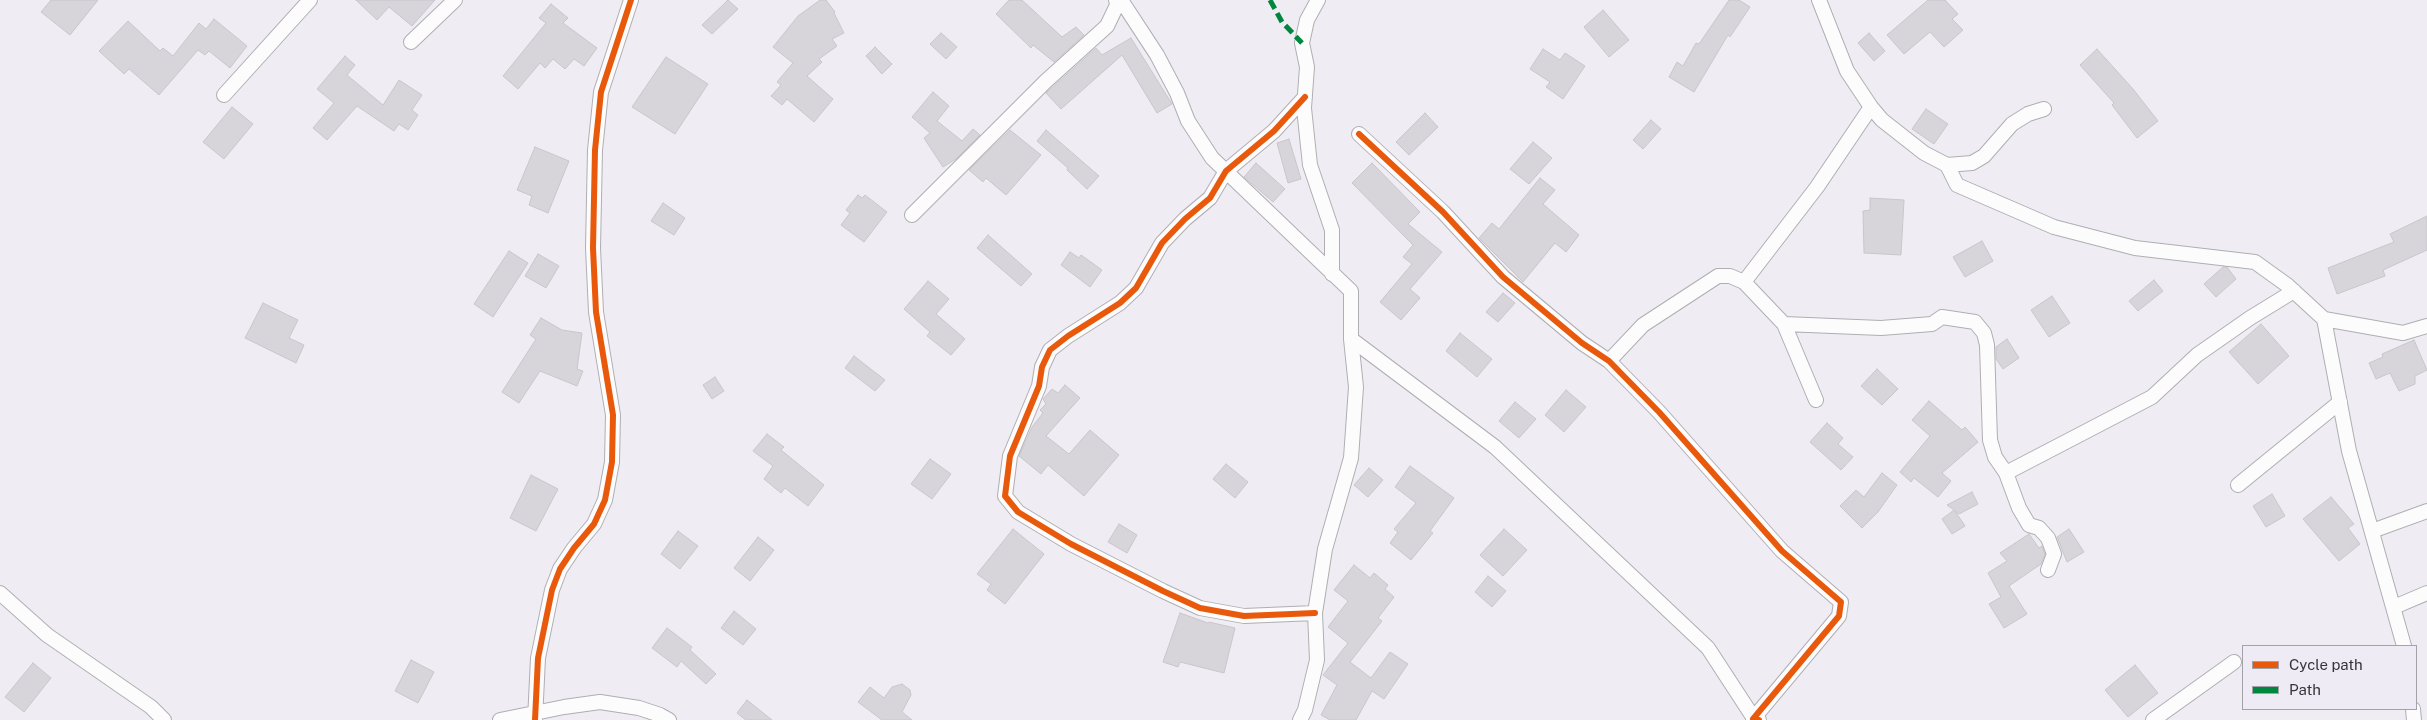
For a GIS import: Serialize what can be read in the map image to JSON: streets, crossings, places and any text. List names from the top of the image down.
{
  "legend": ["Cycle path", "Path"]
}
